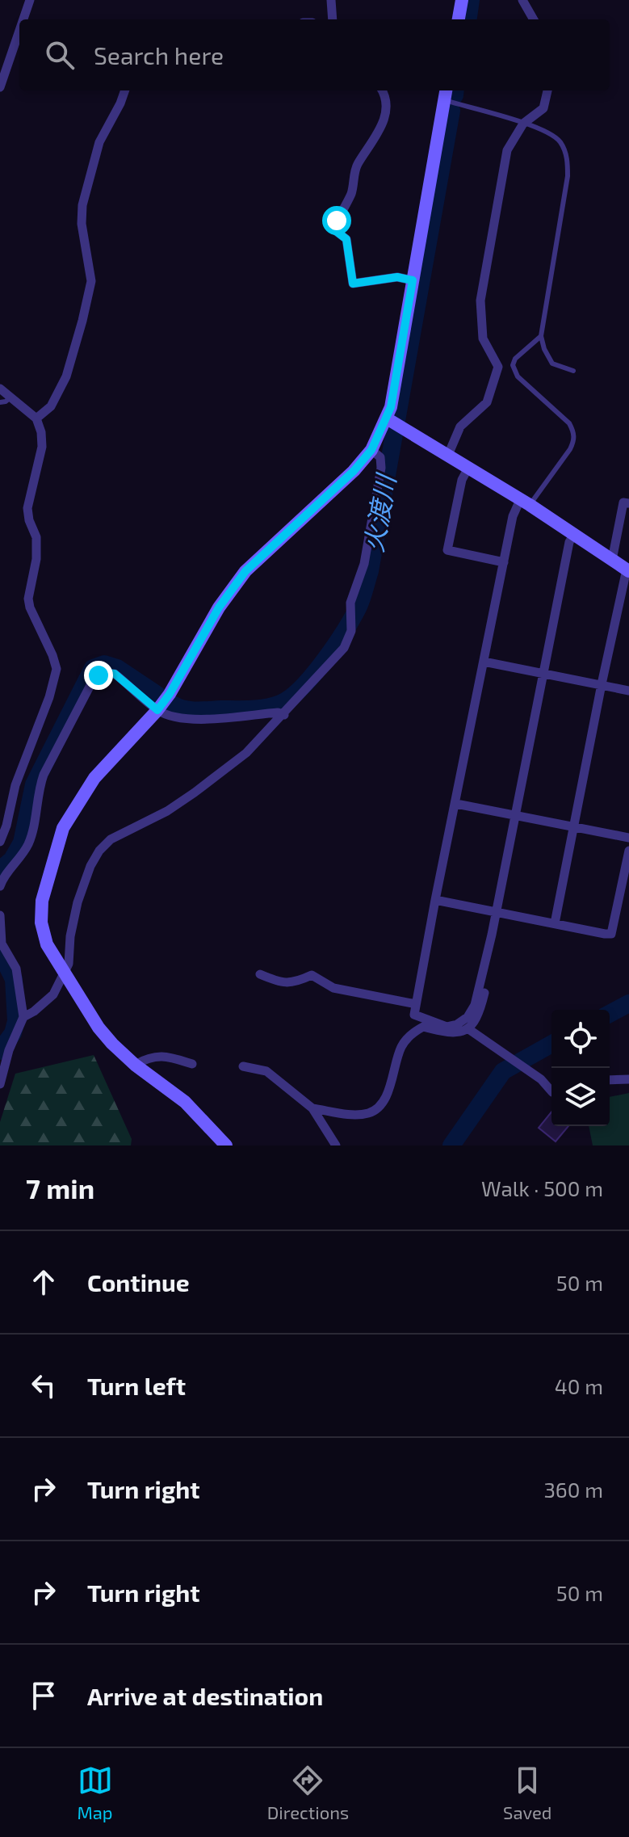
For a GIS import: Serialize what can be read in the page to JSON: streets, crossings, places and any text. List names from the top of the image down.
{
  "water": ["火渡川"],
  "page": {
    "search": "Search here",
    "heading": ["7 min", "Walk · 500 m"],
    "list": [
      ["Continue", "50 m"],
      ["Turn left", "40 m"],
      ["Turn right", "360 m"],
      ["Turn right", "50 m"],
      "Arrive at destination"
    ],
    "nav": ["Map", "Directions", "Saved"]
  }
}
